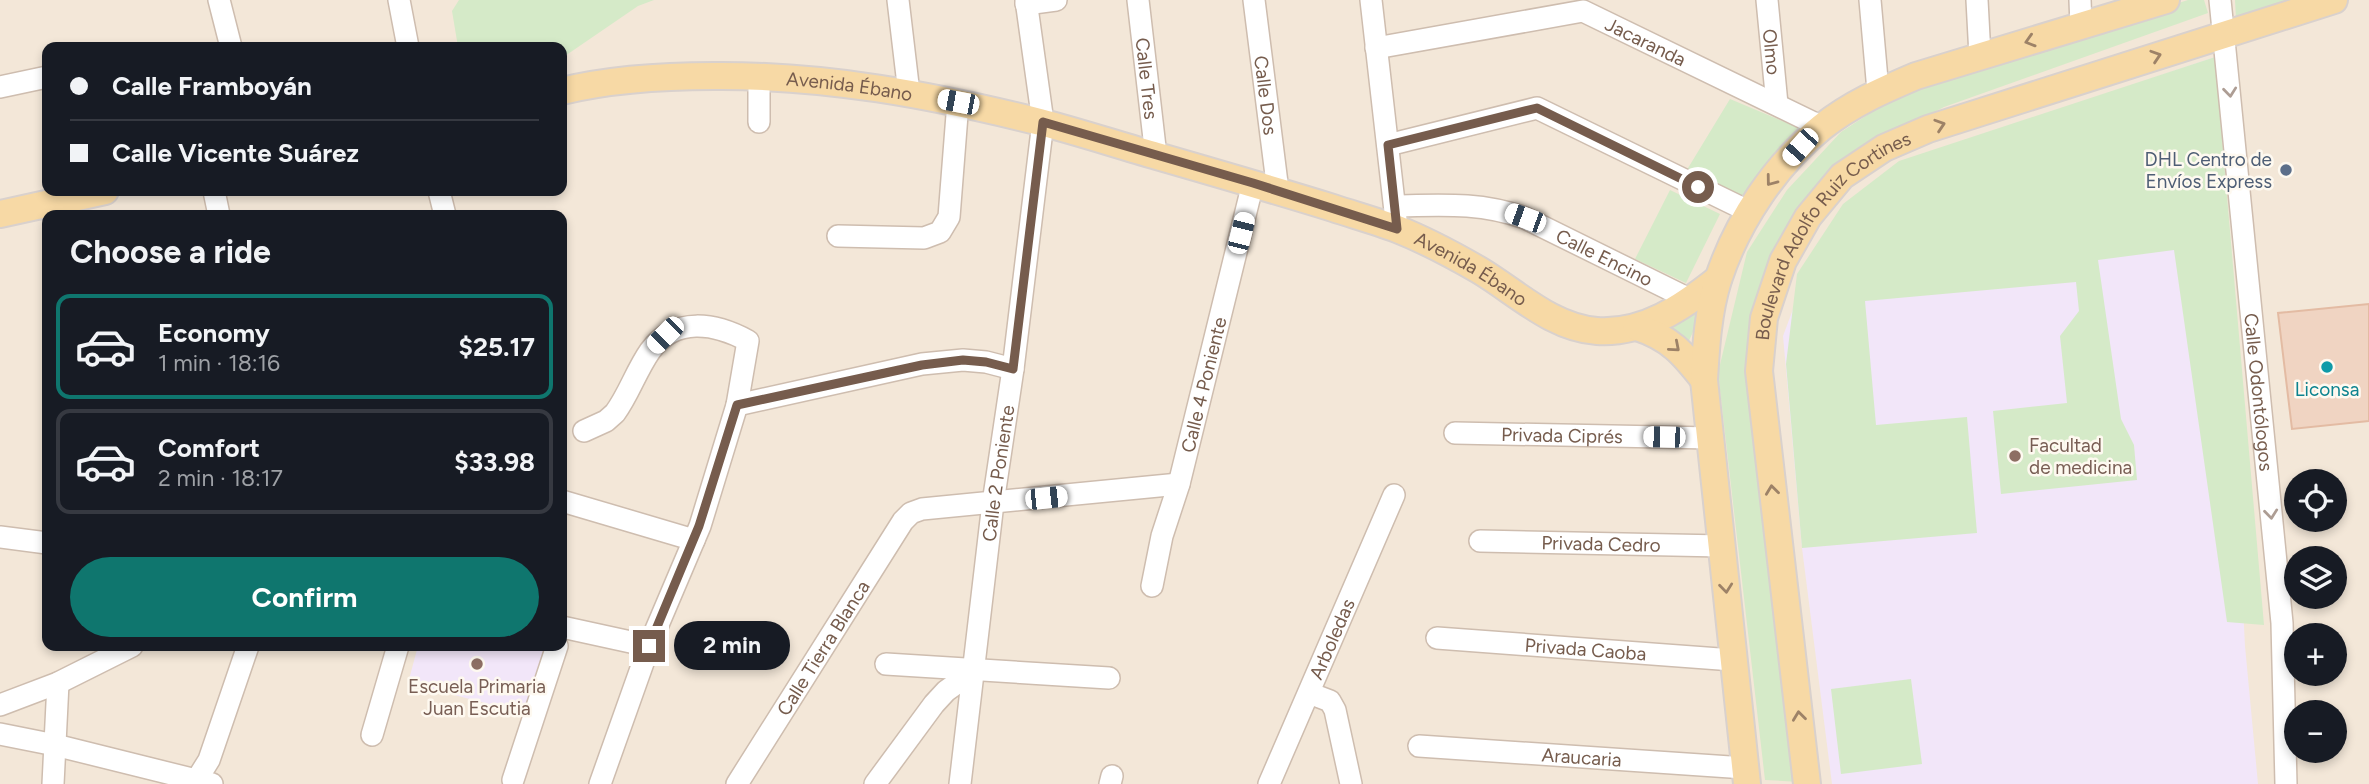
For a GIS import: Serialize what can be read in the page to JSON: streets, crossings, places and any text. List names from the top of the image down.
{
  "streets": {
    "main road": ["Avenida Ébano", "Boulevard Adolfo Ruiz Cortines"],
    "street": [
      "Jacaranda",
      "Olmo",
      "Calle Tres",
      "Calle Dos",
      "Calle Encino",
      "Calle 4 Poniente",
      "Calle Odontólogos",
      "Privada Ciprés",
      "Calle 2 Poniente",
      "Privada Cedro",
      "Arboledas",
      "Calle Tierra Blanca",
      "Privada Caoba",
      "Araucaria"
    ]
  },
  "crossings": [
    ["Jacaranda", "Olmo"],
    ["Calle Tres", "Avenida Ébano"],
    ["Avenida Ébano", "Calle Dos"],
    ["Avenida Ébano", "Calle Encino"],
    ["Avenida Ébano", "Calle 4 Poniente"],
    ["Avenida Ébano", "Calle 2 Poniente"],
    ["Calle Dos", "Calle 4 Poniente"],
    ["Boulevard Adolfo Ruiz Cortines", "Calle Odontólogos"],
    ["Calle 2 Poniente", "Calle Tierra Blanca"]
  ],
  "one_way": ["Boulevard Adolfo Ruiz Cortines", "Calle Odontólogos"],
  "places": [
    "DHL Centro de Envíos Express",
    "Liconsa",
    "Facultad de medicina",
    "Escuela Primaria Juan Escutia"
  ],
  "page": {
    "banner": ["Calle Framboyán", "Calle Vicente Suárez"],
    "heading": "Choose a ride",
    "list": [
      {
        "name": "Economy",
        "note": "1 min · 18:16",
        "value": "$25.17"
      },
      {
        "name": "Comfort",
        "note": "2 min · 18:17",
        "value": "$33.98"
      }
    ],
    "map_buttons": ["+", "−"],
    "buttons": "Confirm",
    "bubble": "2 min"
  }
}
